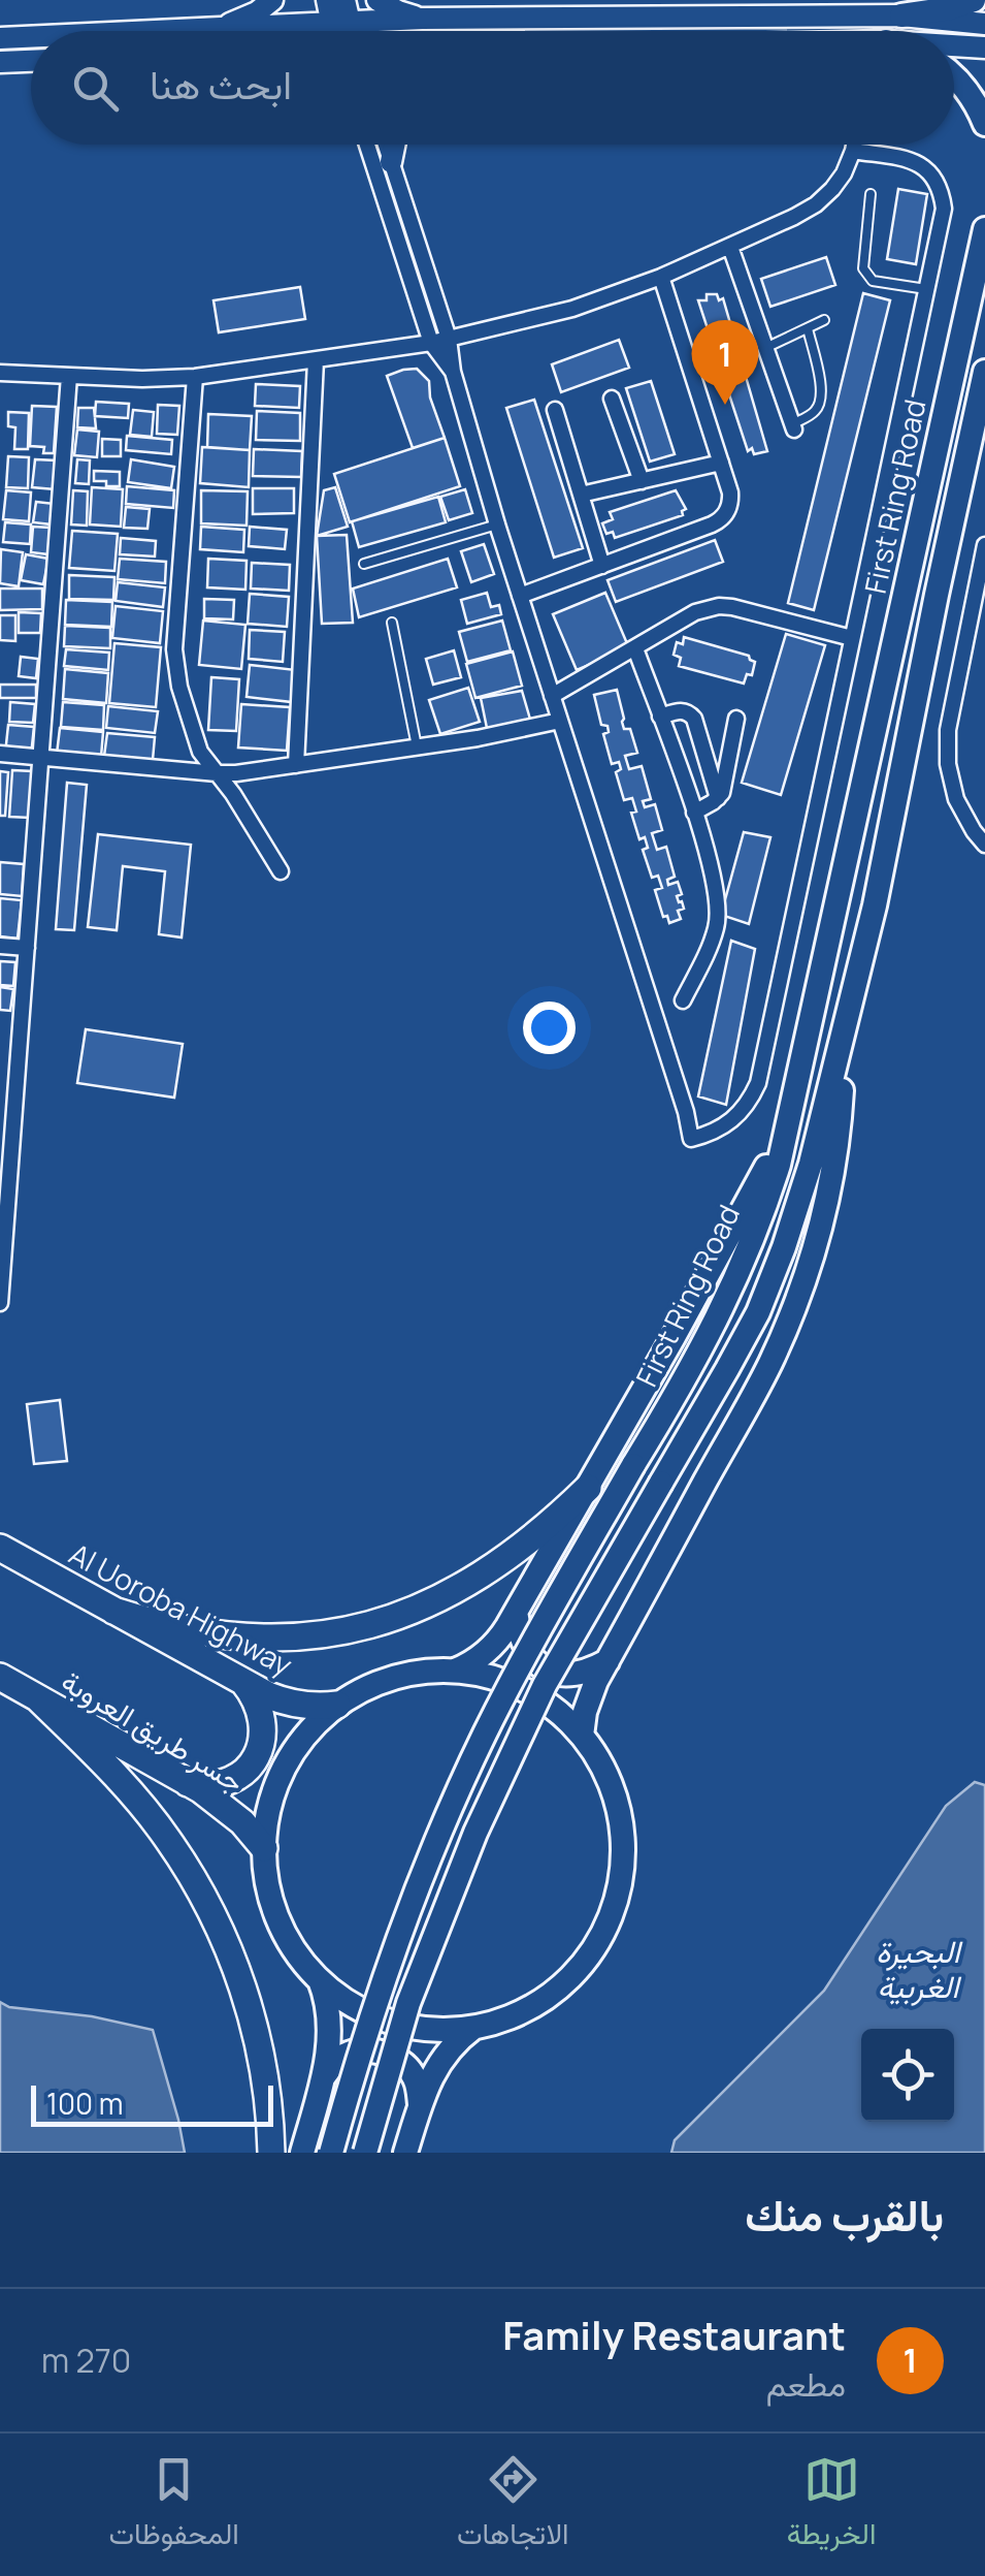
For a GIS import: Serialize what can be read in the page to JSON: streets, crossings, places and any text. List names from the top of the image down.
{
  "streets": {
    "highway": ["Al Uoroba Highway", "جسر طريق العروبة"],
    "main road": ["First Ring Road"]
  },
  "crossings": [
    ["Al Uoroba Highway", "جسر طريق العروبة"]
  ],
  "water": ["البحيرة الغربية"],
  "scale_bar": "100 m",
  "page": {
    "search": "ابحث هنا",
    "pins": "1",
    "scale": "100 m",
    "heading": "بالقرب منك",
    "list": [
      {
        "mark": "1",
        "name": "Family Restaurant",
        "note": "مطعم",
        "value": "270 m"
      }
    ],
    "nav": ["الخريطة", "الاتجاهات", "المحفوظات"]
  }
}
